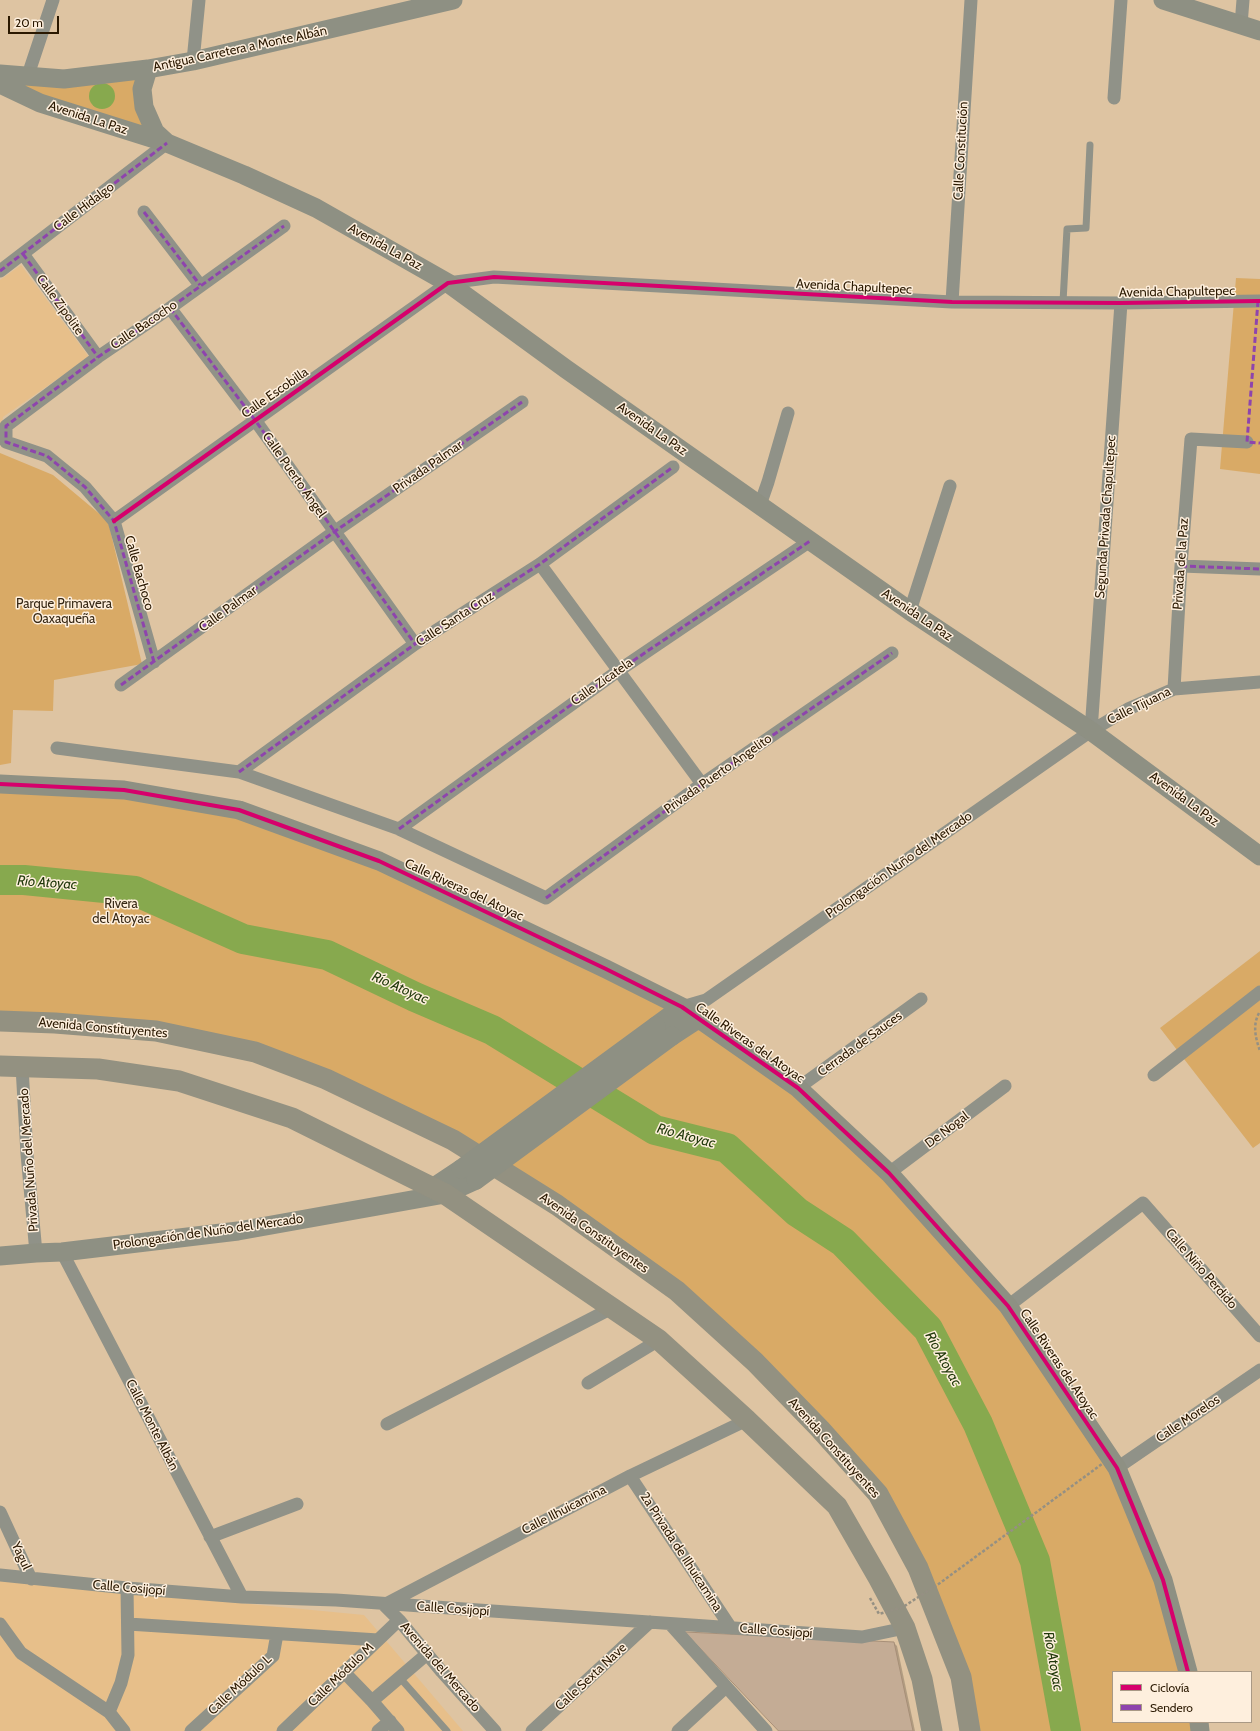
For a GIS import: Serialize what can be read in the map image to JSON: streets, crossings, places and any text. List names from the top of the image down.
{
  "streets": {
    "main road": ["Avenida Constituyentes"],
    "street": [
      "Antigua Carretera a Monte Albán",
      "Avenida La Paz",
      "Calle Constitución",
      "Calle Hidalgo",
      "Avenida Chapultepec",
      "Calle Zipolite",
      "Calle Bacocho",
      "Calle Escobilla",
      "Privada Palmar",
      "Calle Puerto Ángel",
      "Segunda Privada Chapultepec",
      "Privada de la Paz",
      "Calle Bachoco",
      "Calle Palmar",
      "Calle Santa Cruz",
      "Calle Zicatela",
      "Calle Tijuana",
      "Privada Puerto Angelito",
      "Prolongación Nuño del Mercado",
      "Calle Riveras del Atoyac",
      "Cerrada de Sauces",
      "De Nogal",
      "Privada Nuño del Mercado",
      "Prolongación de Nuño del Mercado",
      "Calle Niño Perdido",
      "Calle Morelos",
      "Calle Monte Albán",
      "Calle Ilhuicamina",
      "2a Privada de Ilhuicamina",
      "Yagul",
      "Calle Cosijopí",
      "Avenida del Mercado",
      "Calle Módulo M",
      "Calle Sexta Nave",
      "Calle Módulo L"
    ]
  },
  "crossings": [
    ["Avenida La Paz", "Calle Hidalgo"],
    ["Avenida La Paz", "Avenida Chapultepec"],
    ["Avenida La Paz", "Calle Escobilla"],
    ["Avenida La Paz", "Segunda Privada Chapultepec"],
    ["Avenida La Paz", "Calle Zicatela"],
    ["Avenida La Paz", "Calle Tijuana"],
    ["Avenida La Paz", "Prolongación Nuño del Mercado"],
    ["Calle Constitución", "Avenida Chapultepec"],
    ["Calle Hidalgo", "Calle Zipolite"],
    ["Avenida Chapultepec", "Calle Escobilla"],
    ["Avenida Chapultepec", "Segunda Privada Chapultepec"],
    ["Calle Zipolite", "Calle Bacocho"],
    ["Calle Bacocho", "Calle Puerto Ángel"],
    ["Calle Bacocho", "Calle Bachoco"],
    ["Calle Escobilla", "Calle Puerto Ángel"],
    ["Calle Escobilla", "Calle Bachoco"],
    ["Privada Palmar", "Calle Puerto Ángel"],
    ["Privada Palmar", "Calle Palmar"],
    ["Calle Puerto Ángel", "Calle Palmar"],
    ["Calle Puerto Ángel", "Calle Santa Cruz"],
    ["Segunda Privada Chapultepec", "Calle Tijuana"],
    ["Segunda Privada Chapultepec", "Prolongación Nuño del Mercado"],
    ["Privada de la Paz", "Calle Tijuana"],
    ["Calle Bachoco", "Calle Palmar"],
    ["Calle Zicatela", "Privada Puerto Angelito"],
    ["Calle Tijuana", "Prolongación Nuño del Mercado"],
    ["Prolongación Nuño del Mercado", "Calle Riveras del Atoyac"],
    ["Calle Riveras del Atoyac", "Cerrada de Sauces"],
    ["Calle Riveras del Atoyac", "De Nogal"],
    ["Calle Riveras del Atoyac", "Calle Niño Perdido"],
    ["Calle Riveras del Atoyac", "Calle Morelos"],
    ["Privada Nuño del Mercado", "Prolongación de Nuño del Mercado"],
    ["Prolongación de Nuño del Mercado", "Calle Monte Albán"],
    ["Calle Monte Albán", "Calle Cosijopí"],
    ["Calle Ilhuicamina", "2a Privada de Ilhuicamina"],
    ["Calle Ilhuicamina", "Calle Cosijopí"],
    ["Calle Ilhuicamina", "Avenida del Mercado"],
    ["2a Privada de Ilhuicamina", "Calle Cosijopí"],
    ["Yagul", "Calle Cosijopí"],
    ["Calle Cosijopí", "Avenida del Mercado"],
    ["Calle Cosijopí", "Calle Sexta Nave"],
    ["Avenida del Mercado", "Calle Módulo M"]
  ],
  "water": ["Río Atoyac"],
  "parks": ["Parque Primavera Oaxaqueña", "Rivera del Atoyac"],
  "legend": ["Ciclovía", "Sendero"],
  "scale_bar": "20 m"
}
